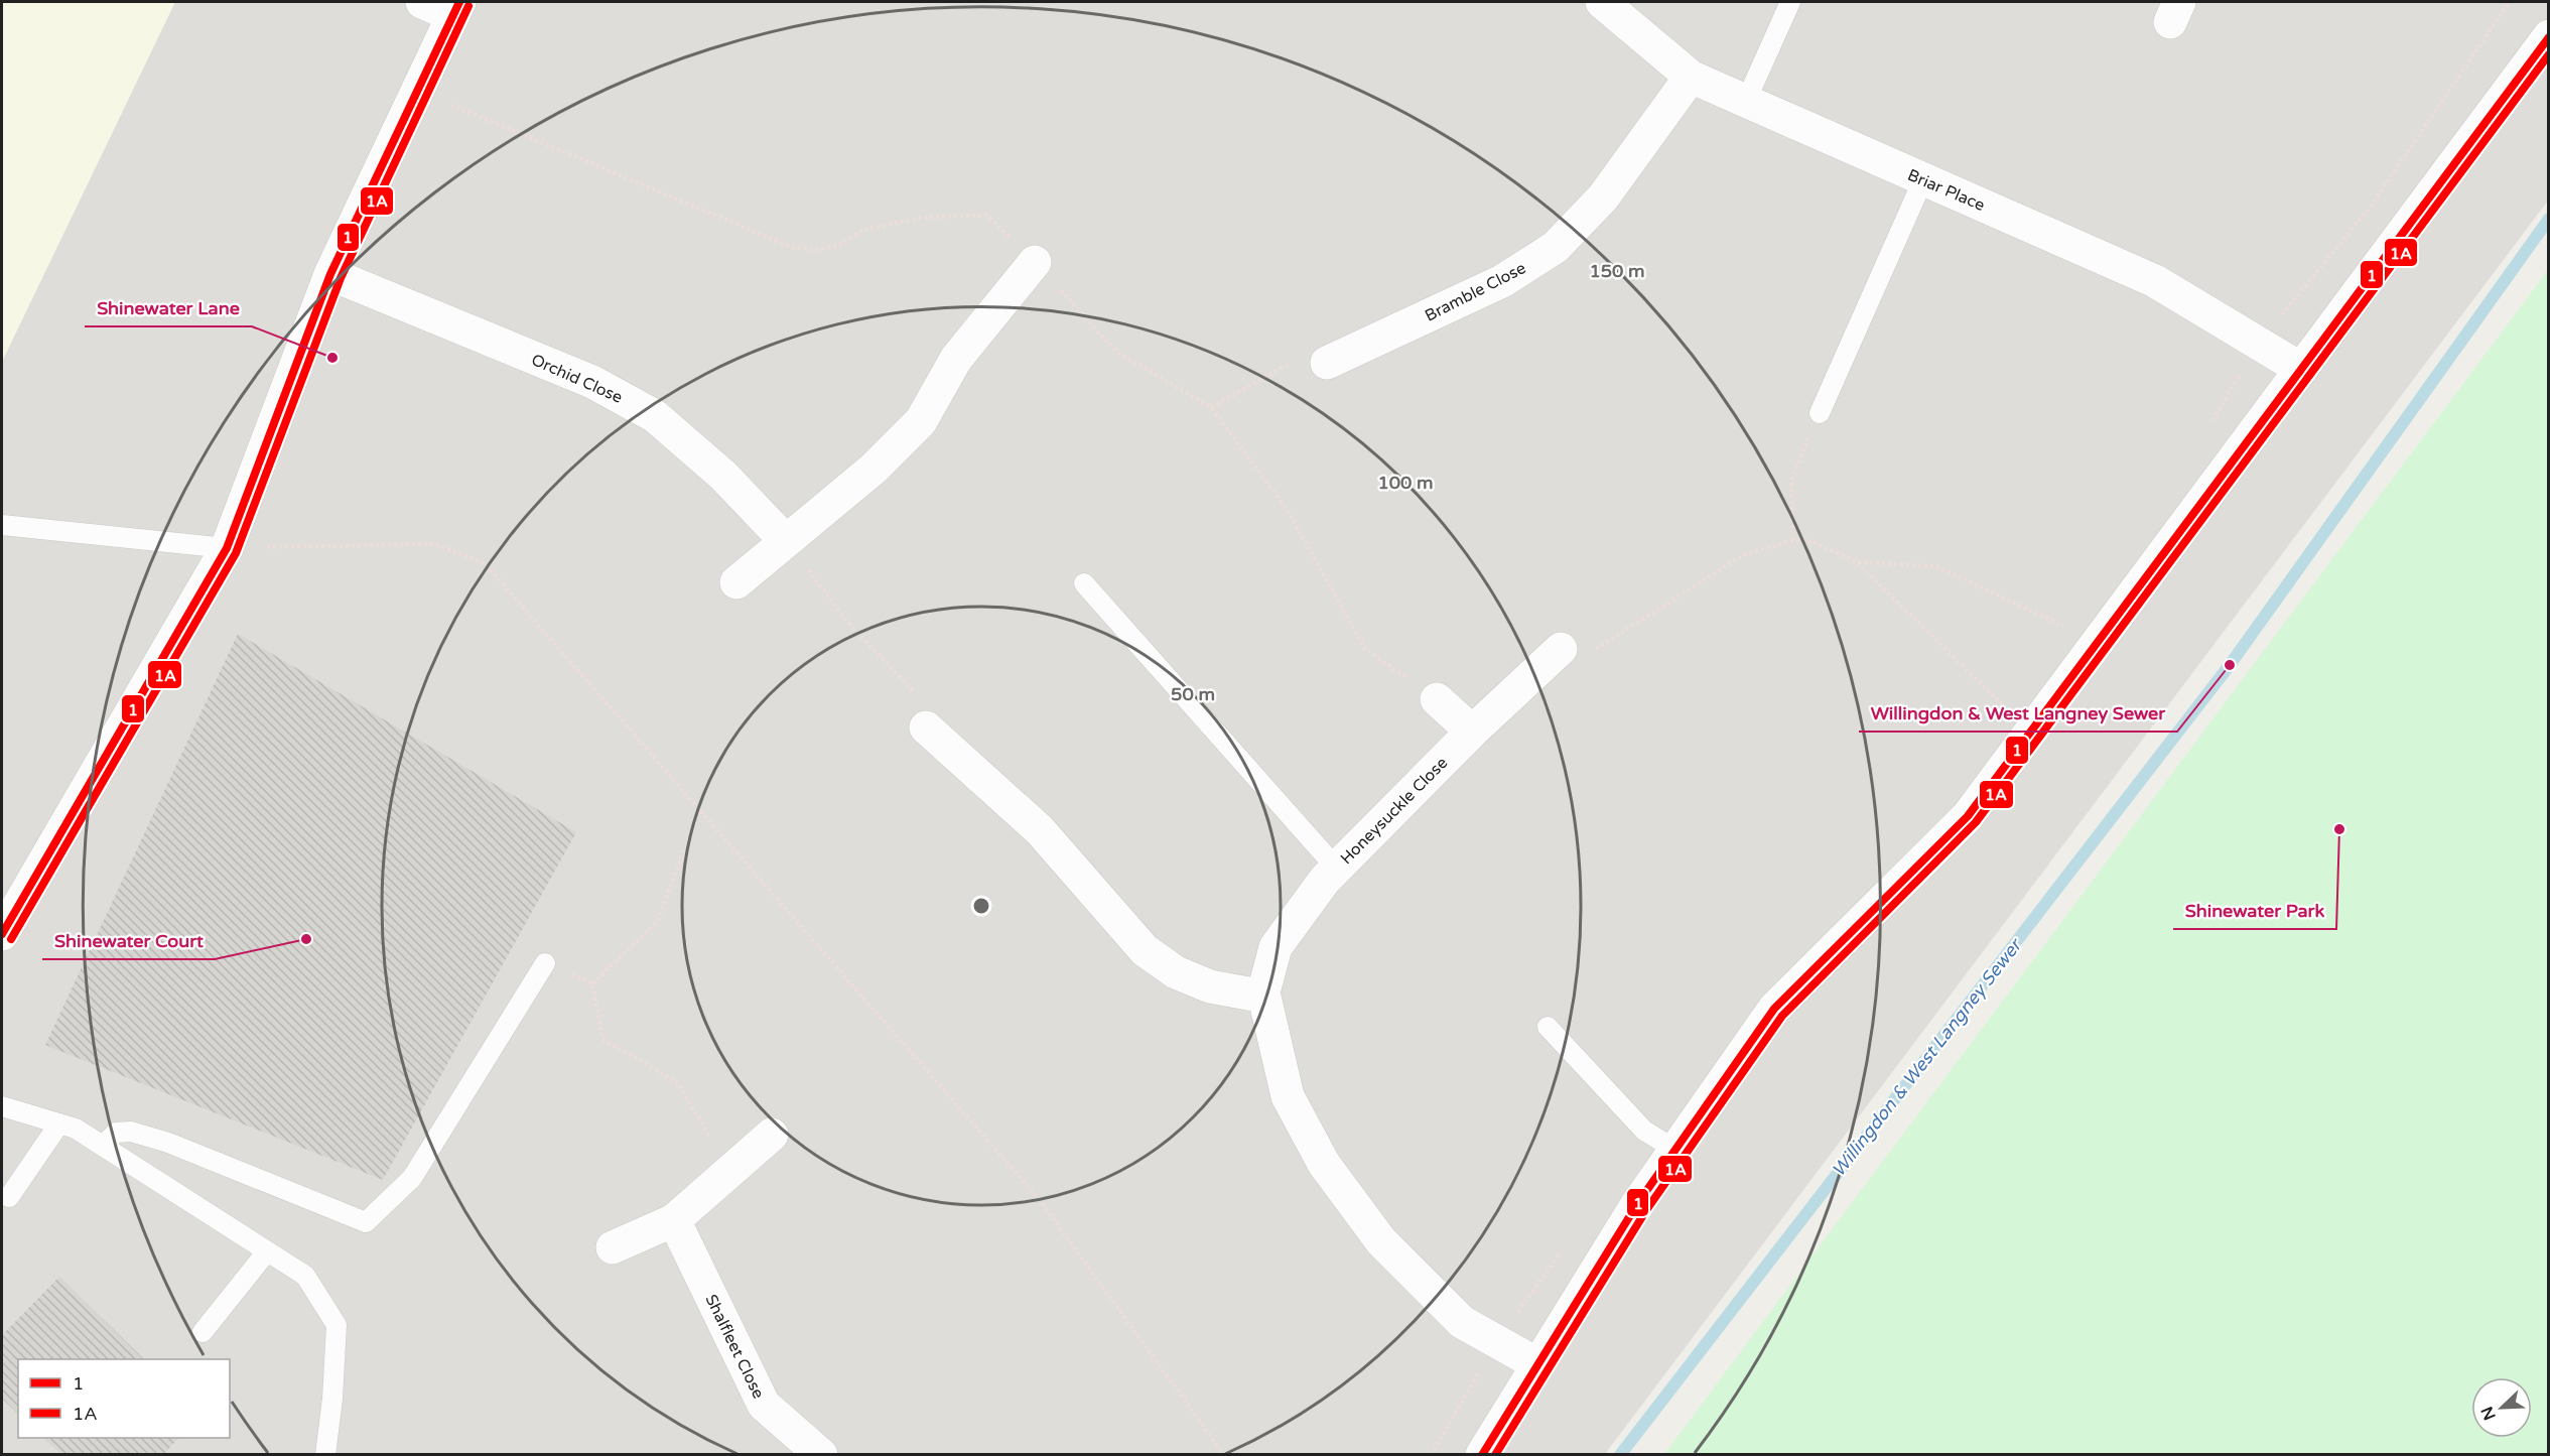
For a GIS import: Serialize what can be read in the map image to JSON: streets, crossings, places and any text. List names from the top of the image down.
{
  "streets": {
    "street": [
      "Briar Place",
      "Bramble Close",
      "Orchid Close",
      "Honeysuckle Close",
      "Shalfleet Close"
    ]
  },
  "crossings": [
    ["Briar Place", "Bramble Close"]
  ],
  "water": ["Willingdon & West Langney Sewer"],
  "places": [
    "Shinewater Lane",
    "Willingdon & West Langney Sewer",
    "Shinewater Park",
    "Shinewater Court"
  ],
  "lines": ["transit line 1", "transit line 1A"],
  "legend": ["1", "1A"],
  "north": "bottom left",
  "rings": ["150 m", "100 m", "50 m"]
}
